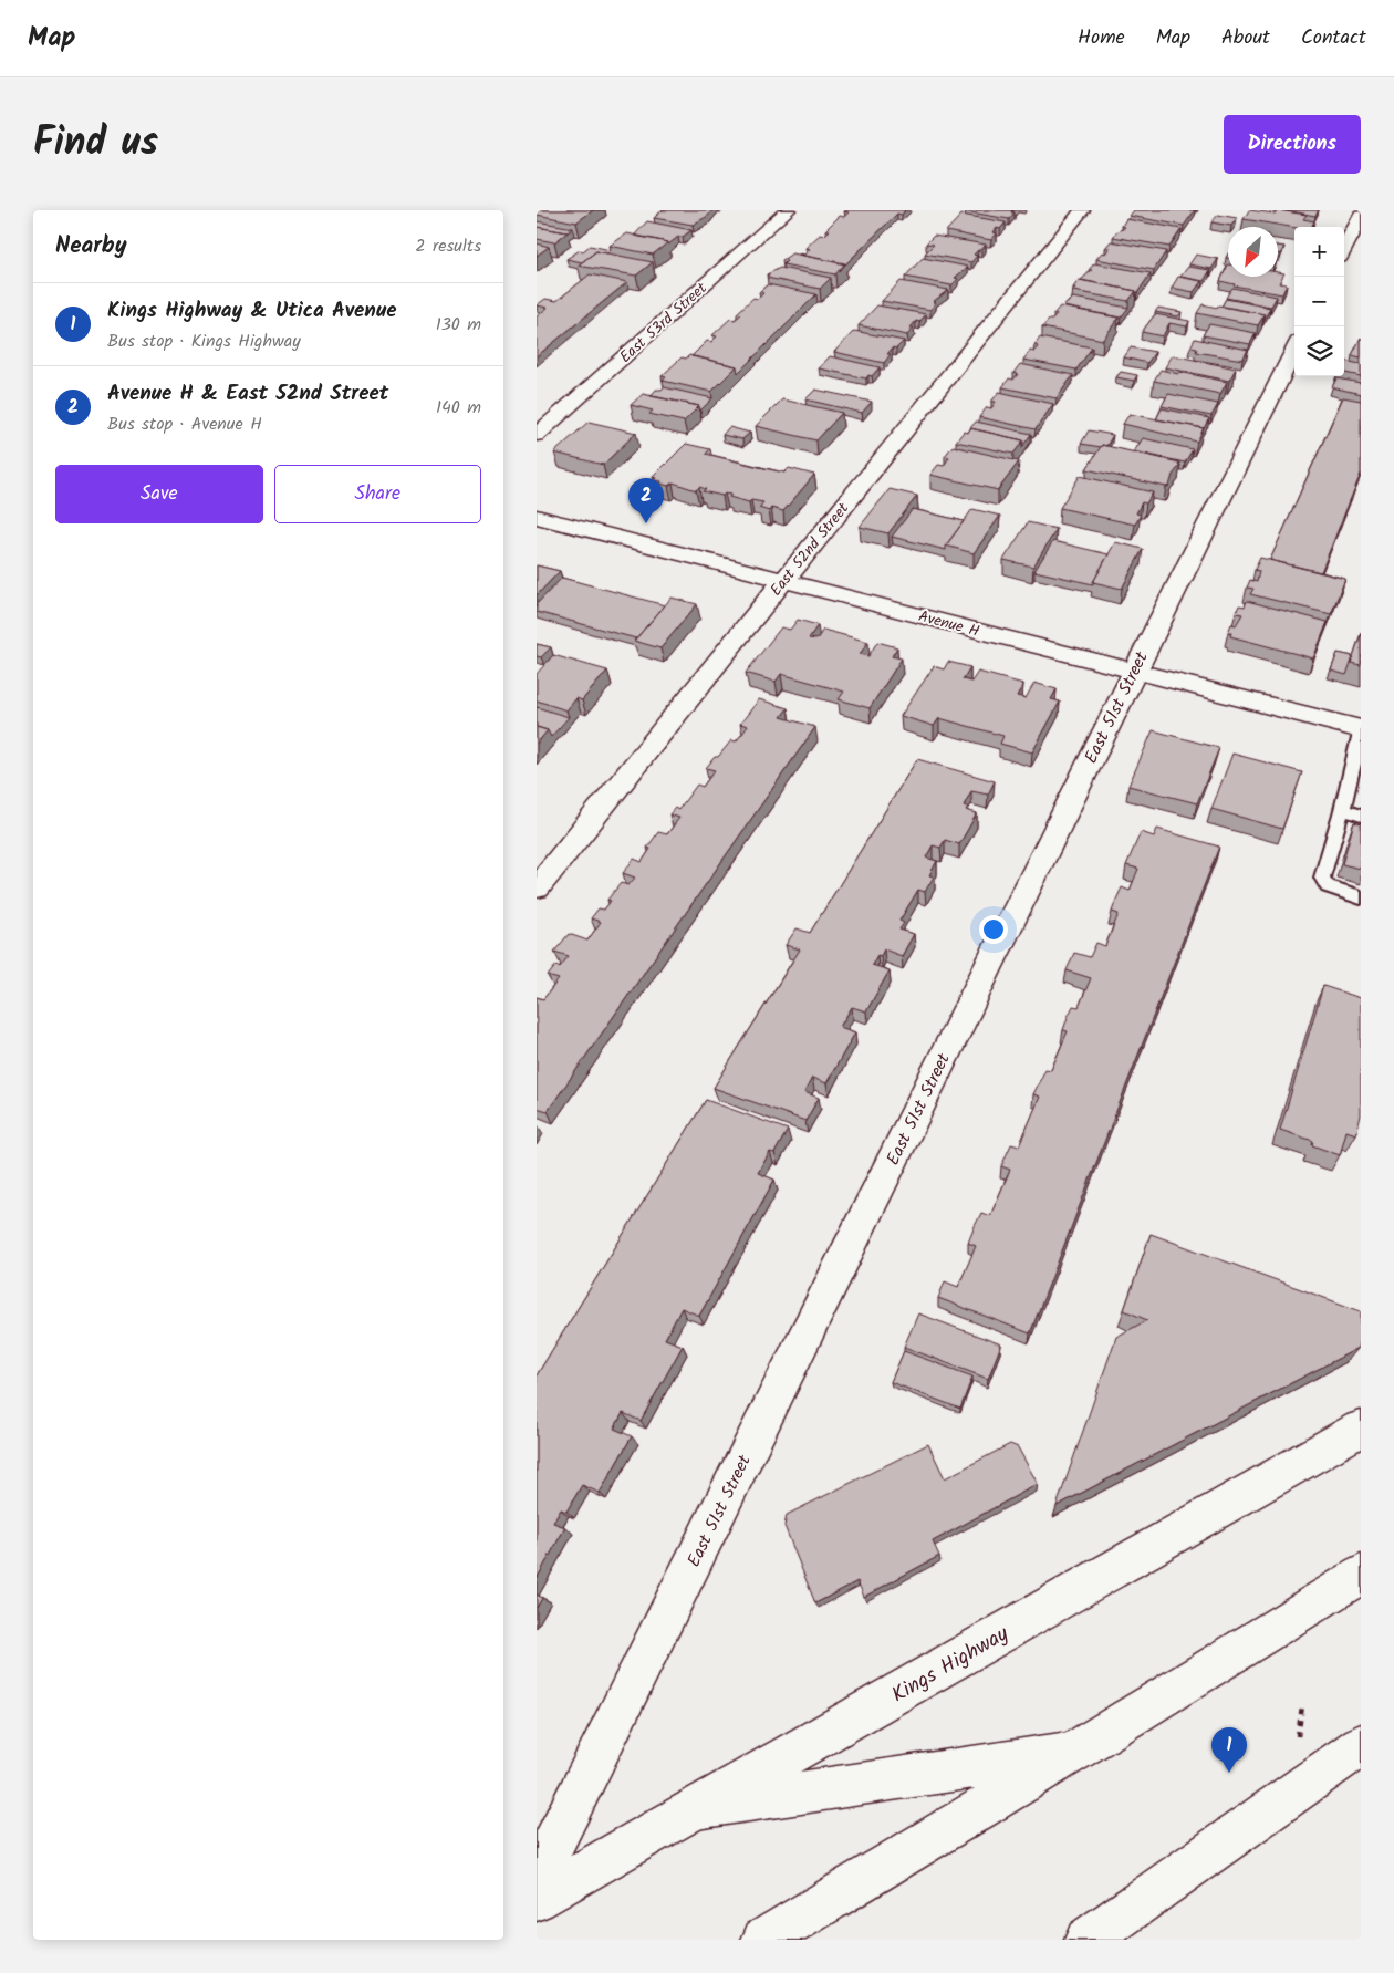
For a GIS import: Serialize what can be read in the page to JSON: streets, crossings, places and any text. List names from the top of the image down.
{
  "streets": {
    "street": [
      "East 53rd Street",
      "East 52nd Street",
      "Avenue H",
      "East 51st Street",
      "Kings Highway"
    ]
  },
  "crossings": [
    ["East 52nd Street", "Avenue H"],
    ["Avenue H", "East 51st Street"]
  ],
  "north": "bottom left",
  "page": {
    "header": "Map",
    "nav": [
      "Home",
      "Map",
      "About",
      "Contact"
    ],
    "title": "Find us",
    "buttons": [
      "Directions",
      ["Save", "Share"]
    ],
    "heading": ["Nearby", "2 results"],
    "map_buttons": ["+", "−"],
    "list": [
      {
        "mark": "1",
        "name": "Kings Highway & Utica Avenue",
        "note": "Bus stop · Kings Highway",
        "value": "130 m"
      },
      {
        "mark": "2",
        "name": "Avenue H & East 52nd Street",
        "note": "Bus stop · Avenue H",
        "value": "140 m"
      }
    ],
    "pins": ["2", "1"]
  }
}
